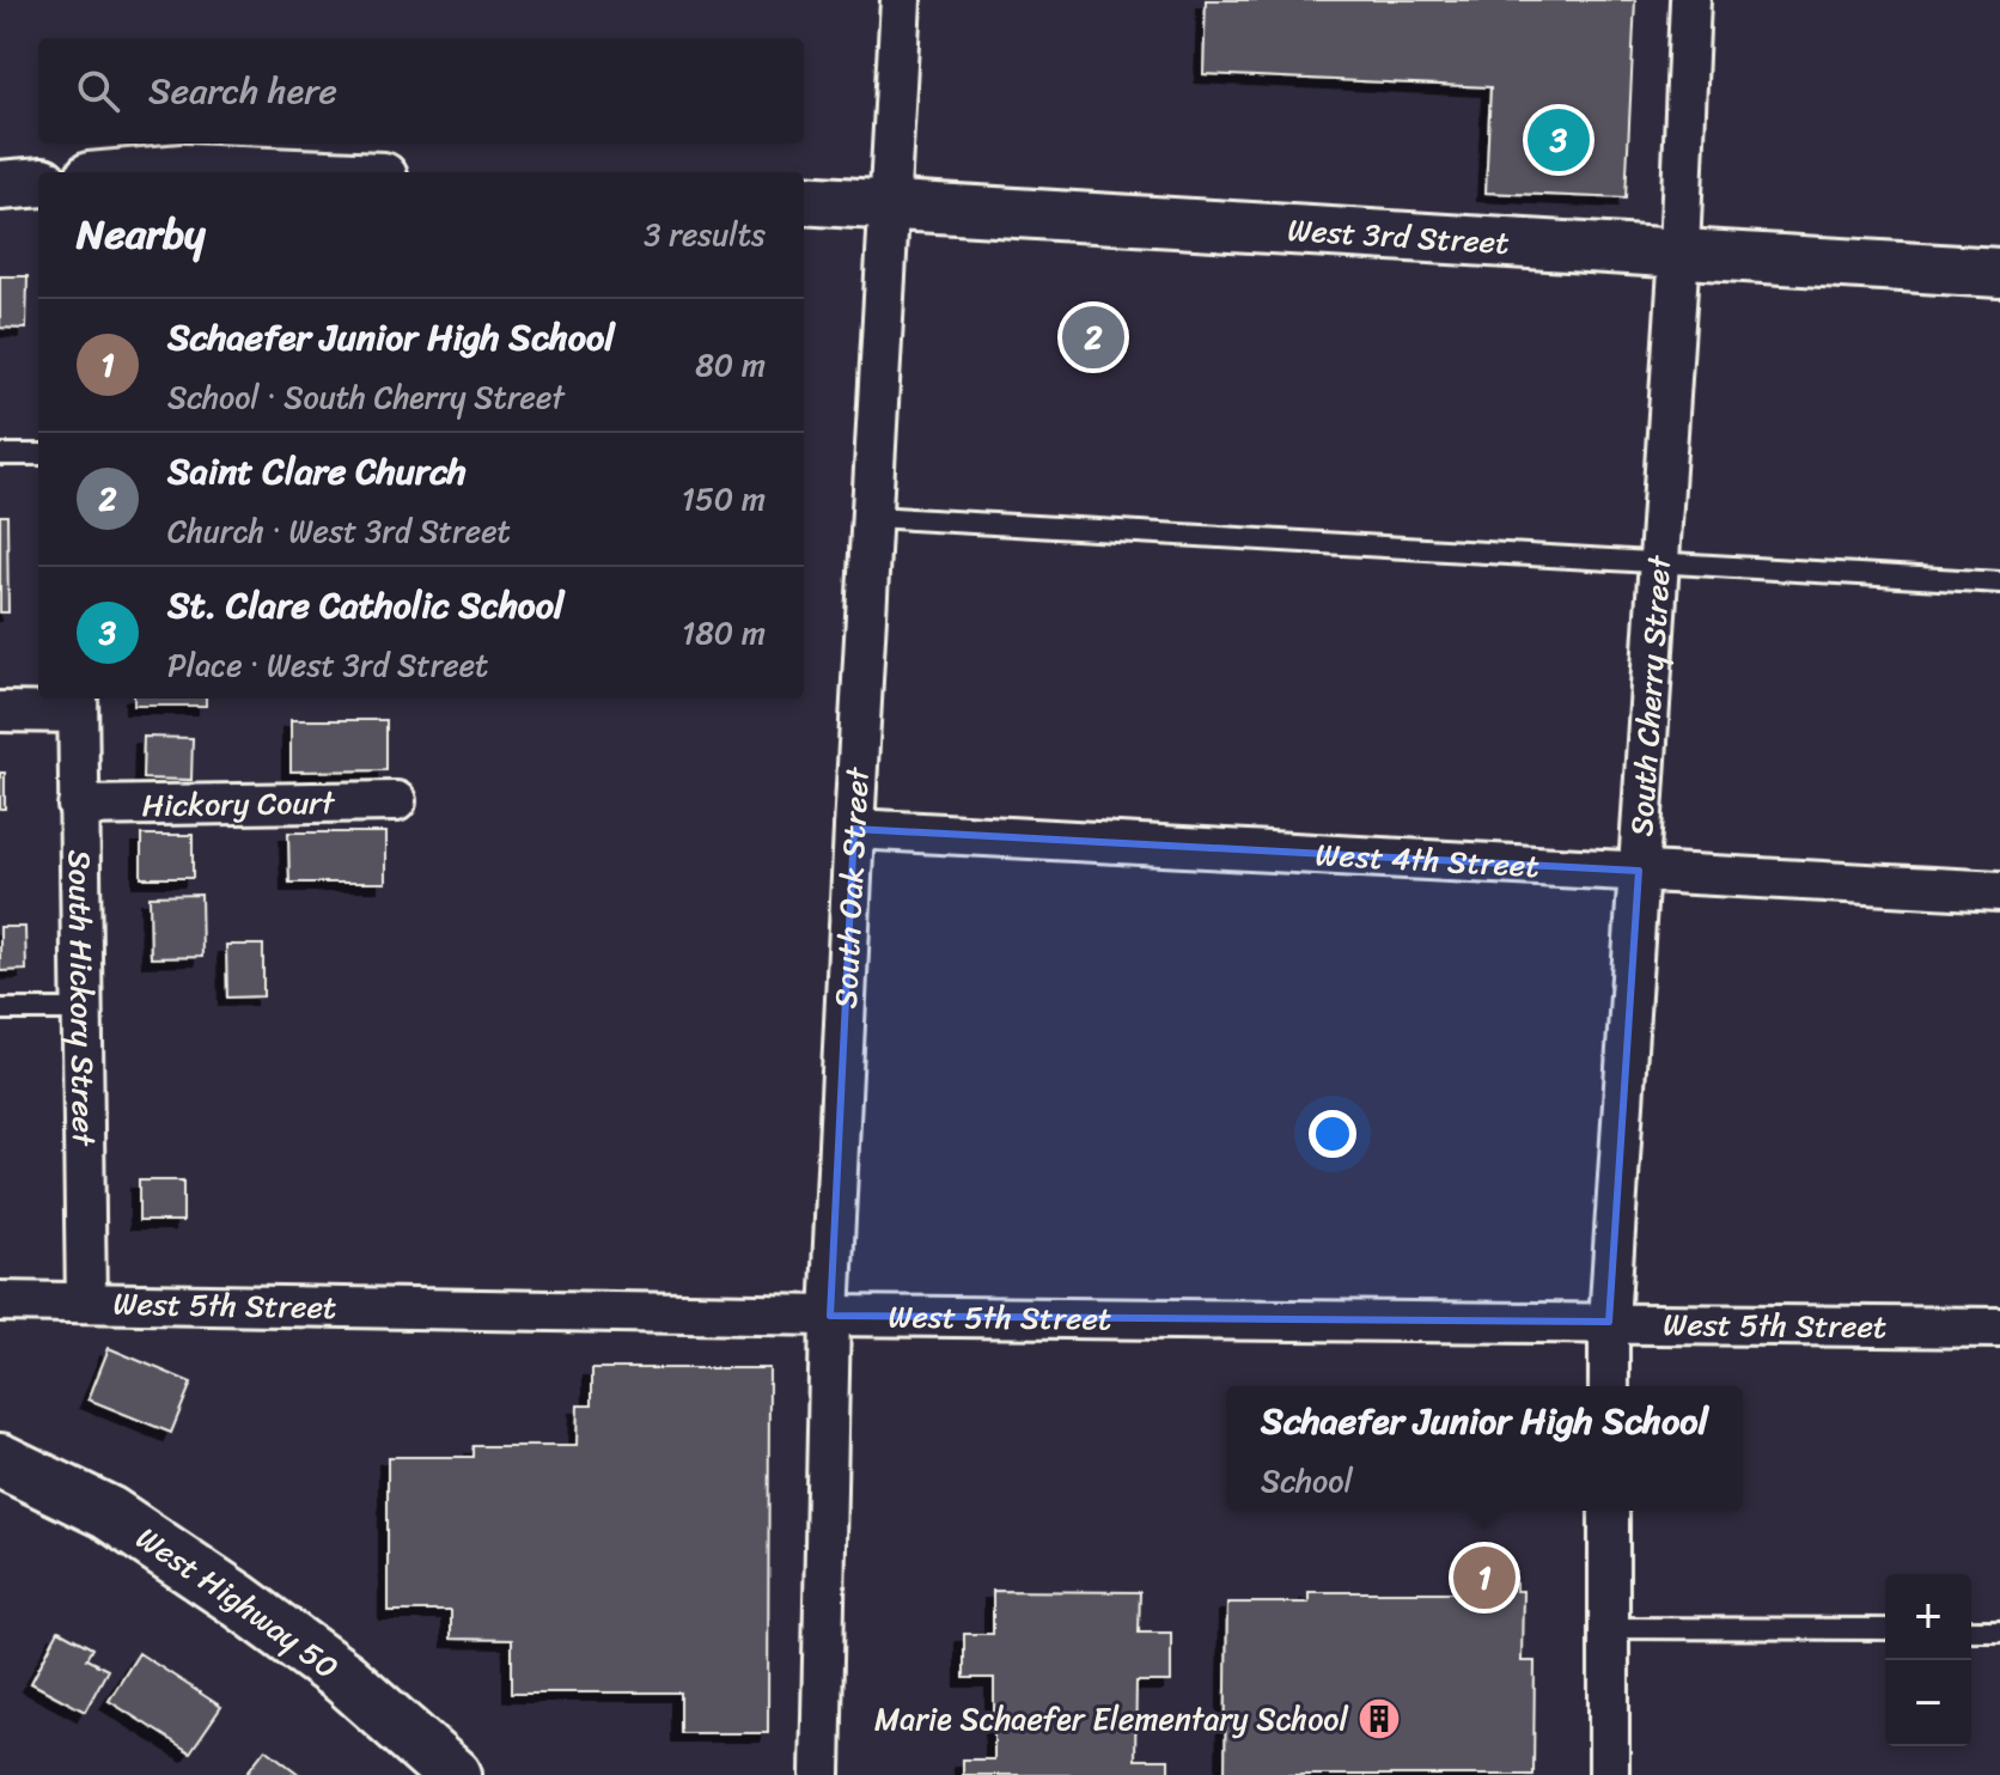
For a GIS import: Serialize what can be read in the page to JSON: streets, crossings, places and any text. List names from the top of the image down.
{
  "streets": {
    "main road": ["West Highway 50"],
    "street": [
      "West 3rd Street",
      "South Cherry Street",
      "Hickory Court",
      "West 4th Street",
      "South Oak Street",
      "South Hickory Street",
      "West 5th Street"
    ]
  },
  "crossings": [
    ["West 3rd Street", "South Cherry Street"],
    ["West 3rd Street", "South Oak Street"],
    ["South Cherry Street", "West 4th Street"],
    ["South Cherry Street", "West 5th Street"],
    ["Hickory Court", "South Hickory Street"],
    ["West 4th Street", "South Oak Street"],
    ["South Oak Street", "West 5th Street"],
    ["South Hickory Street", "West 5th Street"]
  ],
  "places": {
    "building": ["Marie Schaefer Elementary School"]
  },
  "page": {
    "search": "Search here",
    "pins": ["3", "2", "1"],
    "heading": ["Nearby", "3 results"],
    "list": [
      {
        "mark": "1",
        "name": "Schaefer Junior High School",
        "note": "School · South Cherry Street",
        "value": "80 m"
      },
      {
        "mark": "2",
        "name": "Saint Clare Church",
        "note": "Church · West 3rd Street",
        "value": "150 m"
      },
      {
        "mark": "3",
        "name": "St. Clare Catholic School",
        "note": "Place · West 3rd Street",
        "value": "180 m"
      }
    ],
    "popup": ["Schaefer Junior High School", "School"],
    "map_buttons": ["+", "−"]
  }
}
